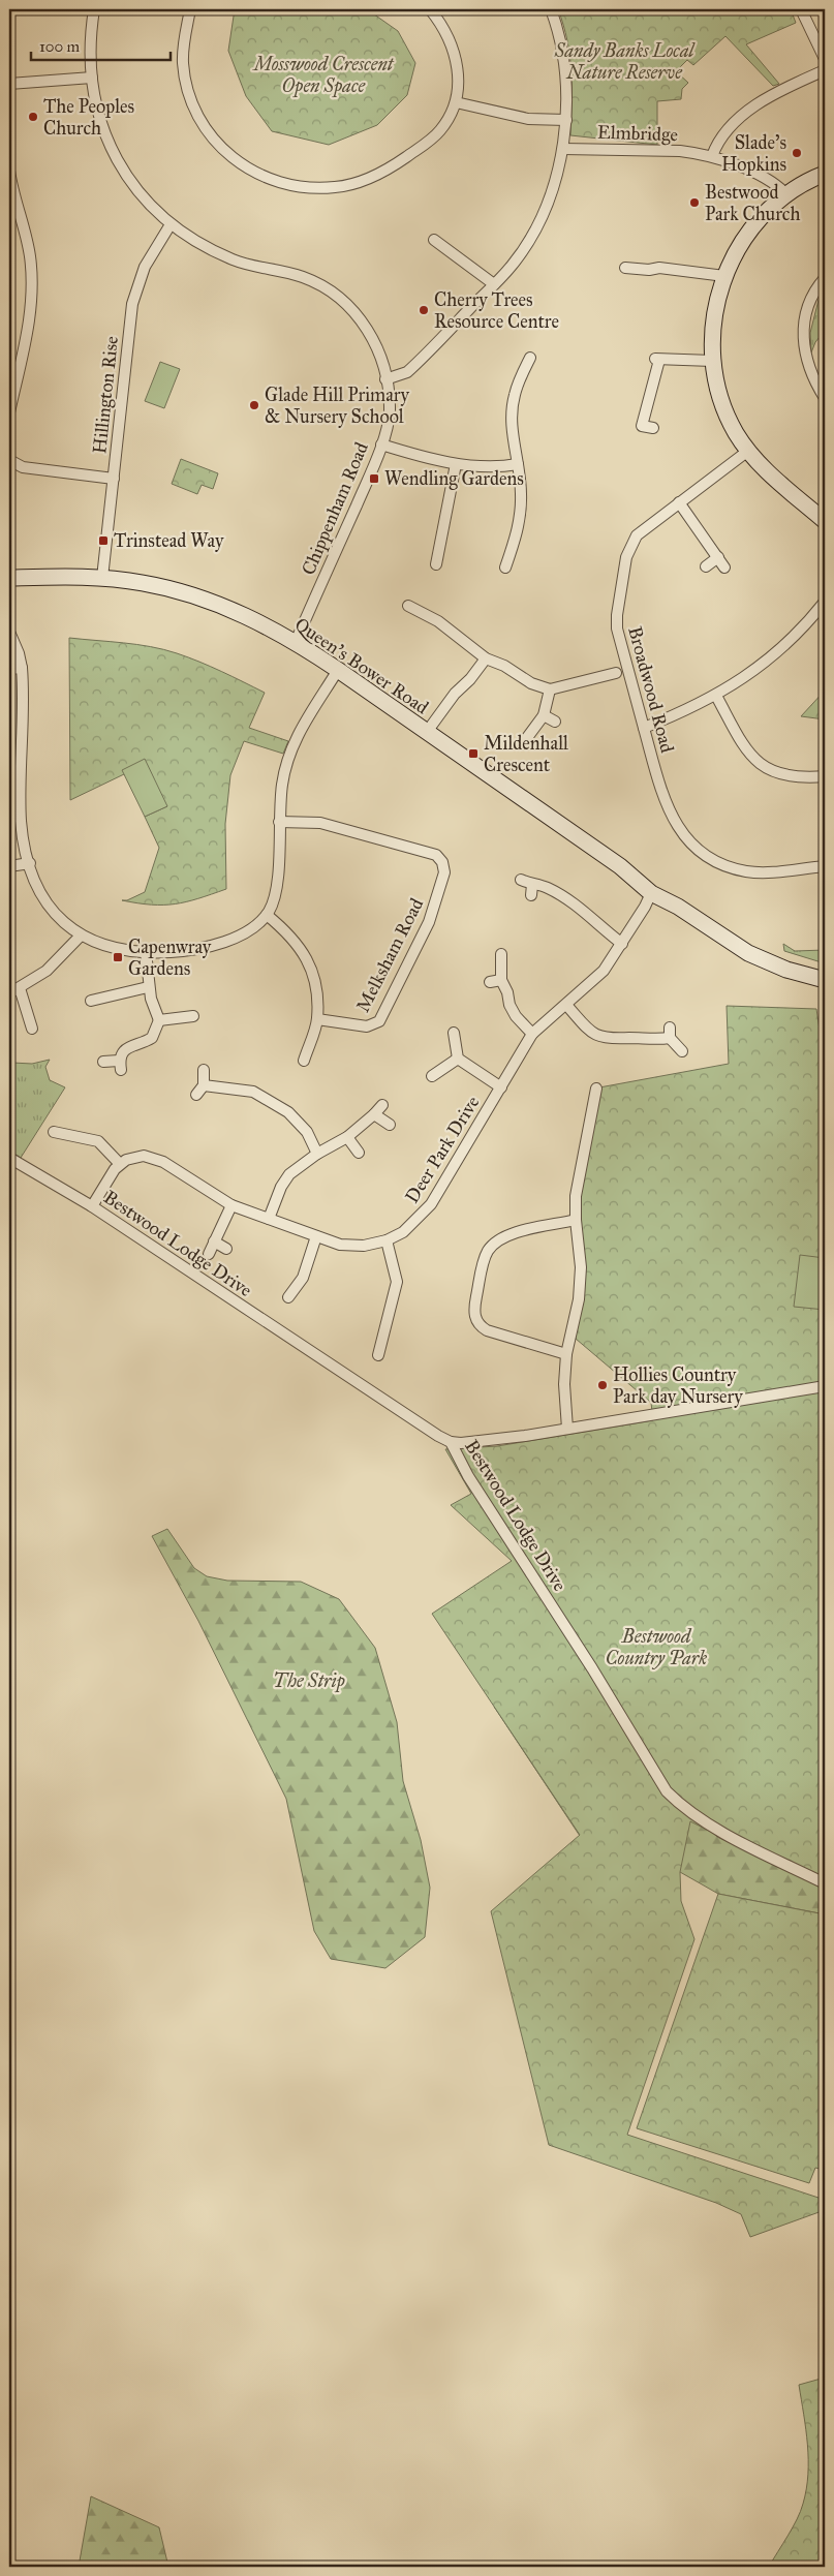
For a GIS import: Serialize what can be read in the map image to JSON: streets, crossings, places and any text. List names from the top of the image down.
{
  "streets": {
    "street": [
      "Elmbridge",
      "Hillington Rise",
      "Chippenham Road",
      "Queen's Bower Road",
      "Broadwood Road",
      "Melksham Road",
      "Deer Park Drive",
      "Bestwood Lodge Drive"
    ]
  },
  "crossings": [
    ["Hillington Rise", "Chippenham Road"],
    ["Hillington Rise", "Queen's Bower Road"],
    ["Chippenham Road", "Queen's Bower Road"],
    ["Queen's Bower Road", "Deer Park Drive"]
  ],
  "parks": [
    "Sandy Banks Local Nature Reserve",
    "Mosswood Crescent Open Space",
    "Bestwood Country Park",
    "The Strip"
  ],
  "places": {
    "other": [
      "The Peoples Church",
      "Slade's Hopkins",
      "Bestwood Park Church",
      "Cherry Trees Resource Centre",
      "Glade Hill Primary & Nursery School",
      "Hollies Country Park day Nursery"
    ],
    "transit": [
      "Wendling Gardens",
      "Trinstead Way",
      "Mildenhall Crescent",
      "Capenwray Gardens"
    ]
  },
  "scale_bar": "100 m"
}
